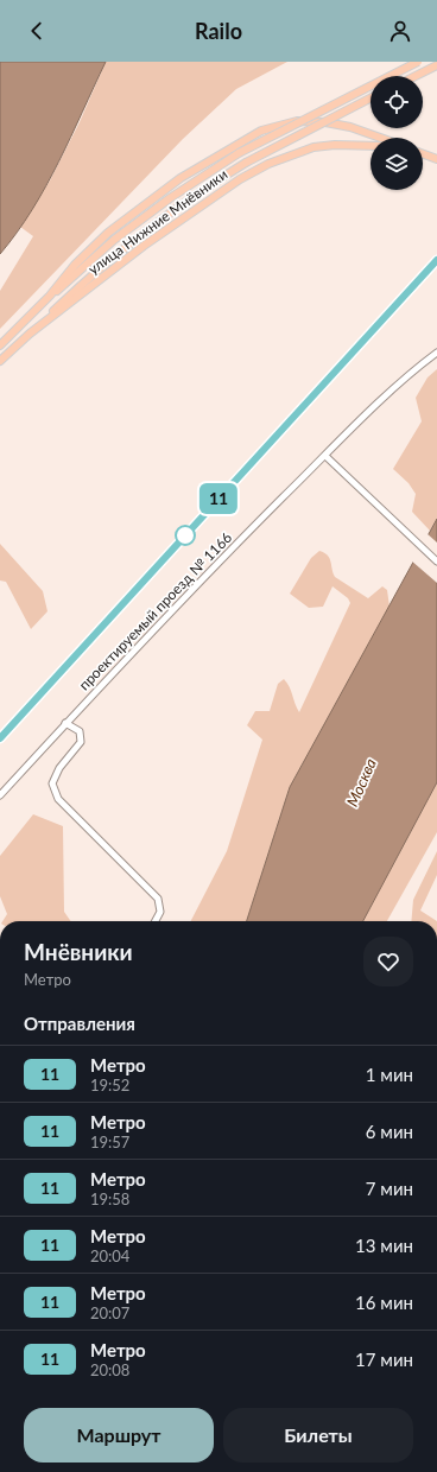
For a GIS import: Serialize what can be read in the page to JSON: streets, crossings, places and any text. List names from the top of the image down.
{
  "streets": {
    "main road": ["улица Нижние Мнёвники"],
    "street": ["проектируемый проезд № 1166"]
  },
  "water": ["Москва"],
  "lines": ["metro line 11"],
  "page": {
    "header": "Railo",
    "on_map": "11",
    "heading": [
      ["Мнёвники", "Метро"],
      "Отправления"
    ],
    "list": [
      {
        "mark": "11",
        "name": "Метро",
        "note": "19:52",
        "value": "1 мин"
      },
      {
        "mark": "11",
        "name": "Метро",
        "note": "19:57",
        "value": "6 мин"
      },
      {
        "mark": "11",
        "name": "Метро",
        "note": "19:58",
        "value": "7 мин"
      },
      {
        "mark": "11",
        "name": "Метро",
        "note": "20:04",
        "value": "13 мин"
      },
      {
        "mark": "11",
        "name": "Метро",
        "note": "20:07",
        "value": "16 мин"
      },
      {
        "mark": "11",
        "name": "Метро",
        "note": "20:08",
        "value": "17 мин"
      }
    ],
    "buttons": ["Маршрут", "Билеты"]
  }
}
